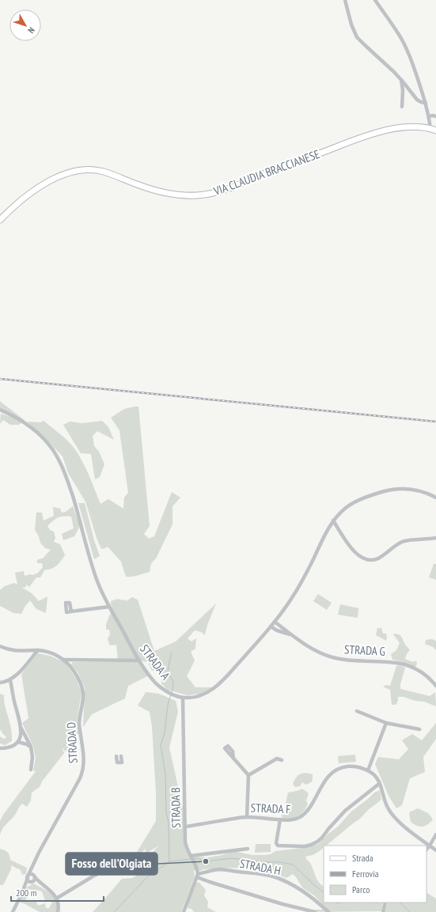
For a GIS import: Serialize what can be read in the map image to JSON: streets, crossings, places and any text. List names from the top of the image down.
{
  "streets": {
    "main road": ["VIA CLAUDIA BRACCIANESE"],
    "street": [
      "STRADA G",
      "STRADA A",
      "STRADA D",
      "STRADA B",
      "STRADA F",
      "STRADA H"
    ]
  },
  "crossings": [
    ["STRADA G", "STRADA A"],
    ["STRADA A", "STRADA D"],
    ["STRADA A", "STRADA B"],
    ["STRADA B", "STRADA F"],
    ["STRADA B", "STRADA H"]
  ],
  "places": ["Fosso dell’Olgiata"],
  "legend": ["Strada", "Ferrovia", "Parco"],
  "scale_bar": "200 m",
  "north": "bottom right"
}
